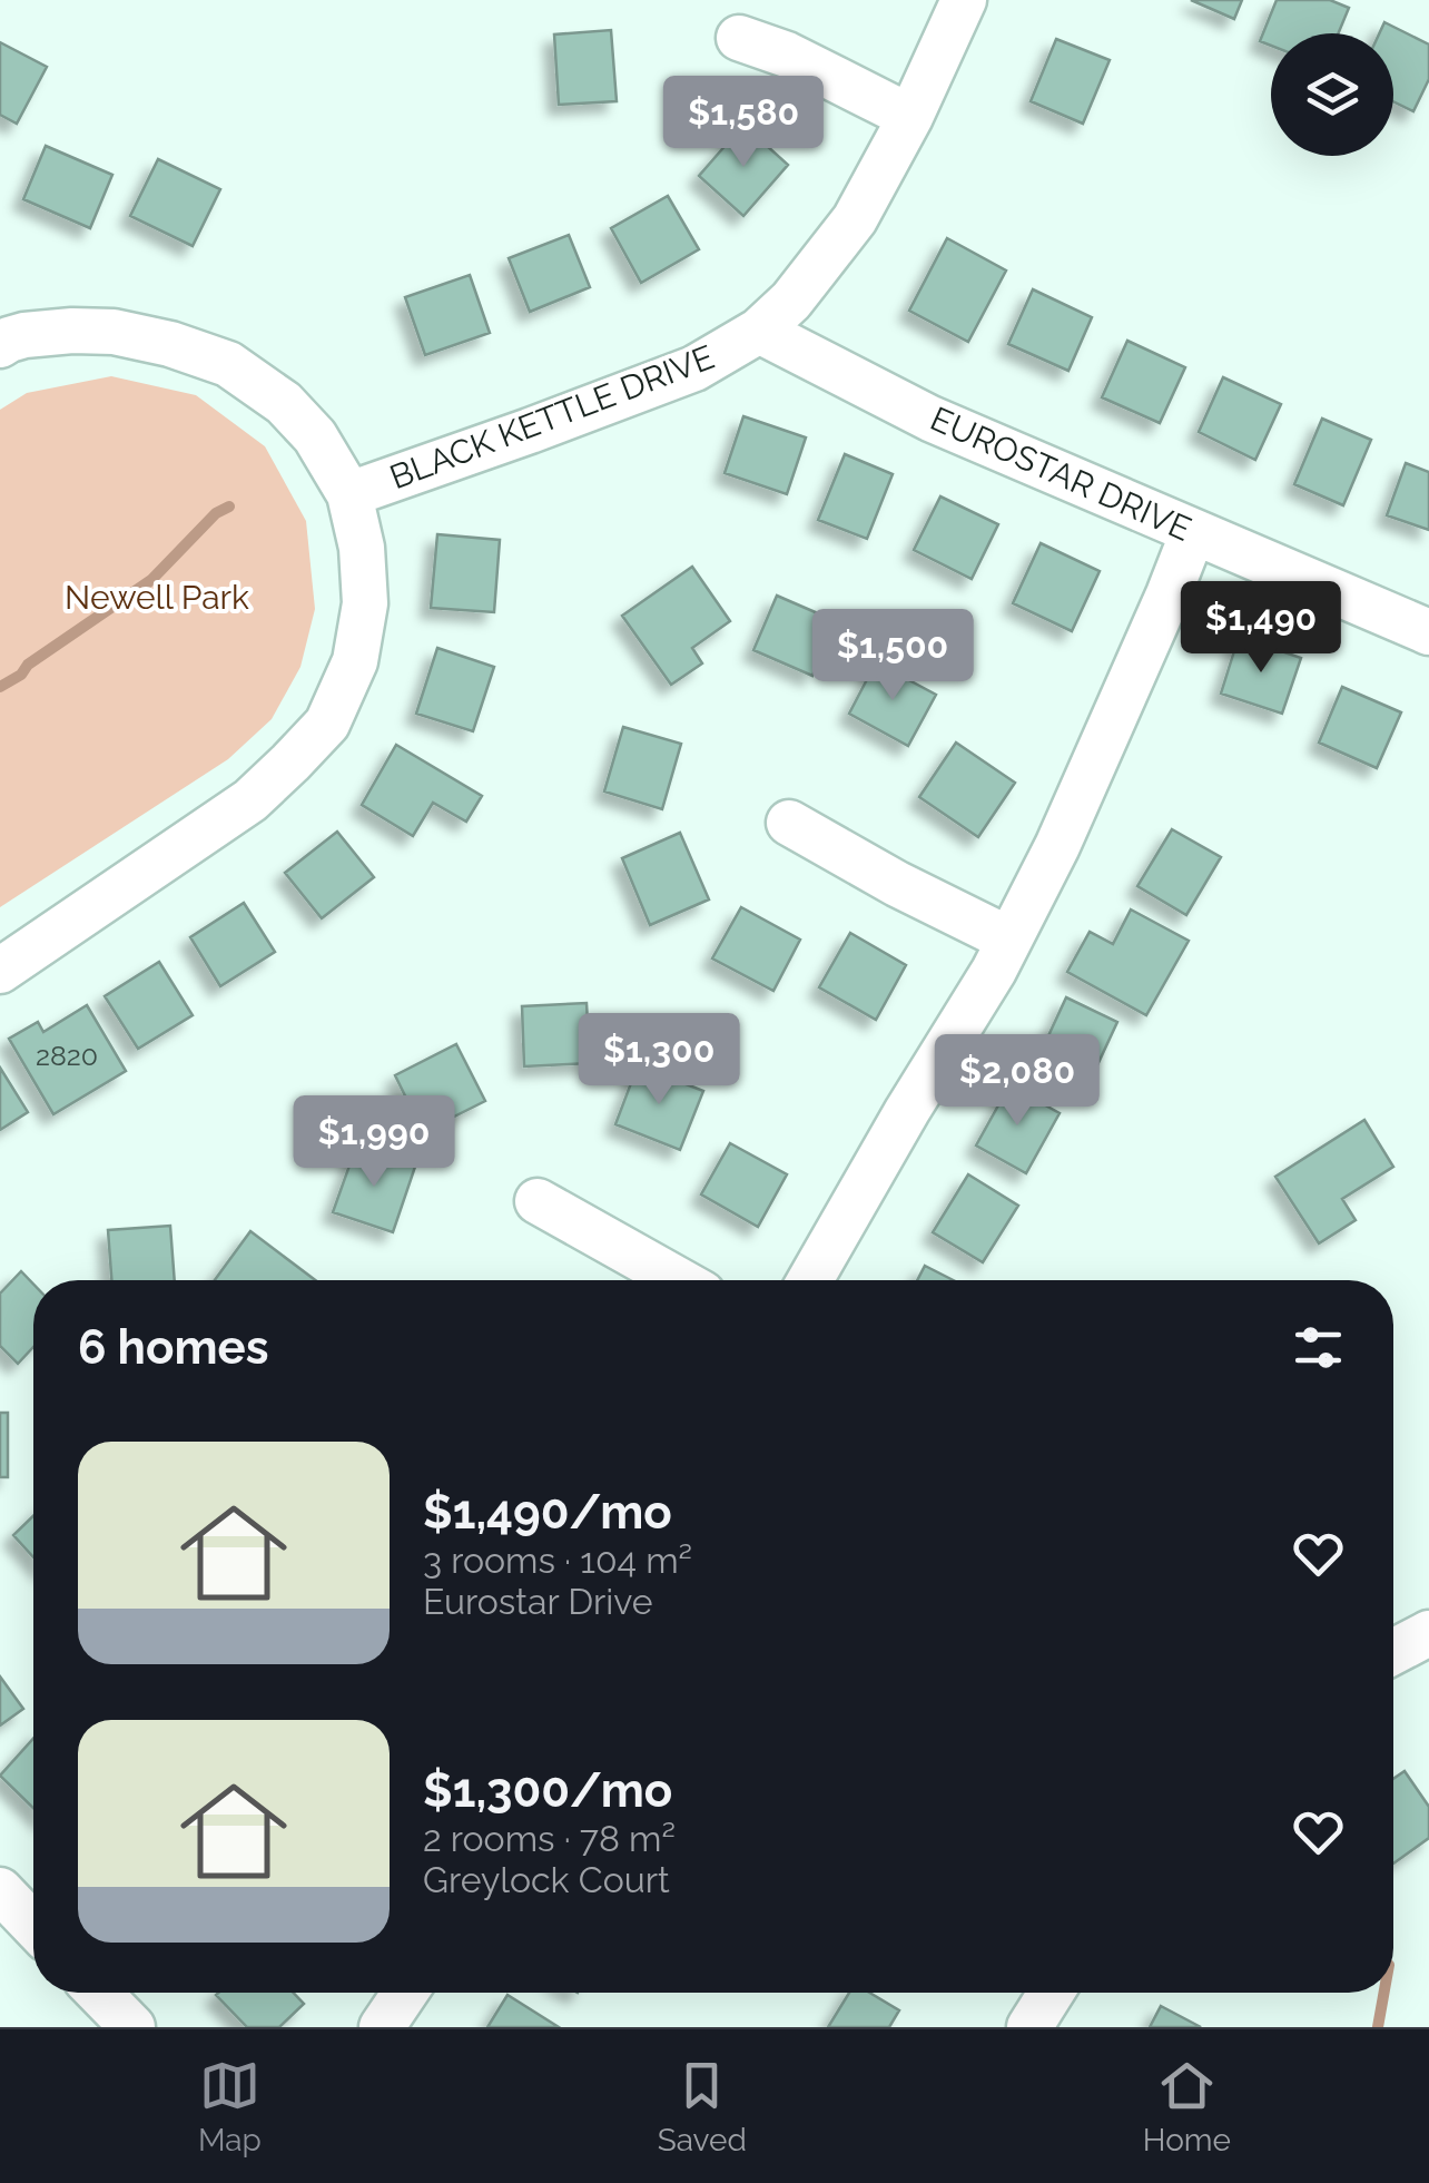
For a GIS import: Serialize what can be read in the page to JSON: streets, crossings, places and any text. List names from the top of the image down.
{
  "streets": {
    "street": ["BLACK KETTLE DRIVE", "EUROSTAR DRIVE"]
  },
  "crossings": [
    ["BLACK KETTLE DRIVE", "EUROSTAR DRIVE"]
  ],
  "parks": ["Newell Park"],
  "house_numbers": ["2820"],
  "page": {
    "price": [
      "$1,580",
      "$1,490",
      "$1,500",
      "$1,300",
      "$2,080",
      "$1,990"
    ],
    "heading": "6 homes",
    "list": [
      {
        "name": "$1,490/mo",
        "note": "3 rooms · 104 m² · Eurostar Drive"
      },
      {
        "name": "$1,300/mo",
        "note": "2 rooms · 78 m² · Greylock Court"
      }
    ],
    "tabs": ["Map", "Saved", "Home"]
  }
}
